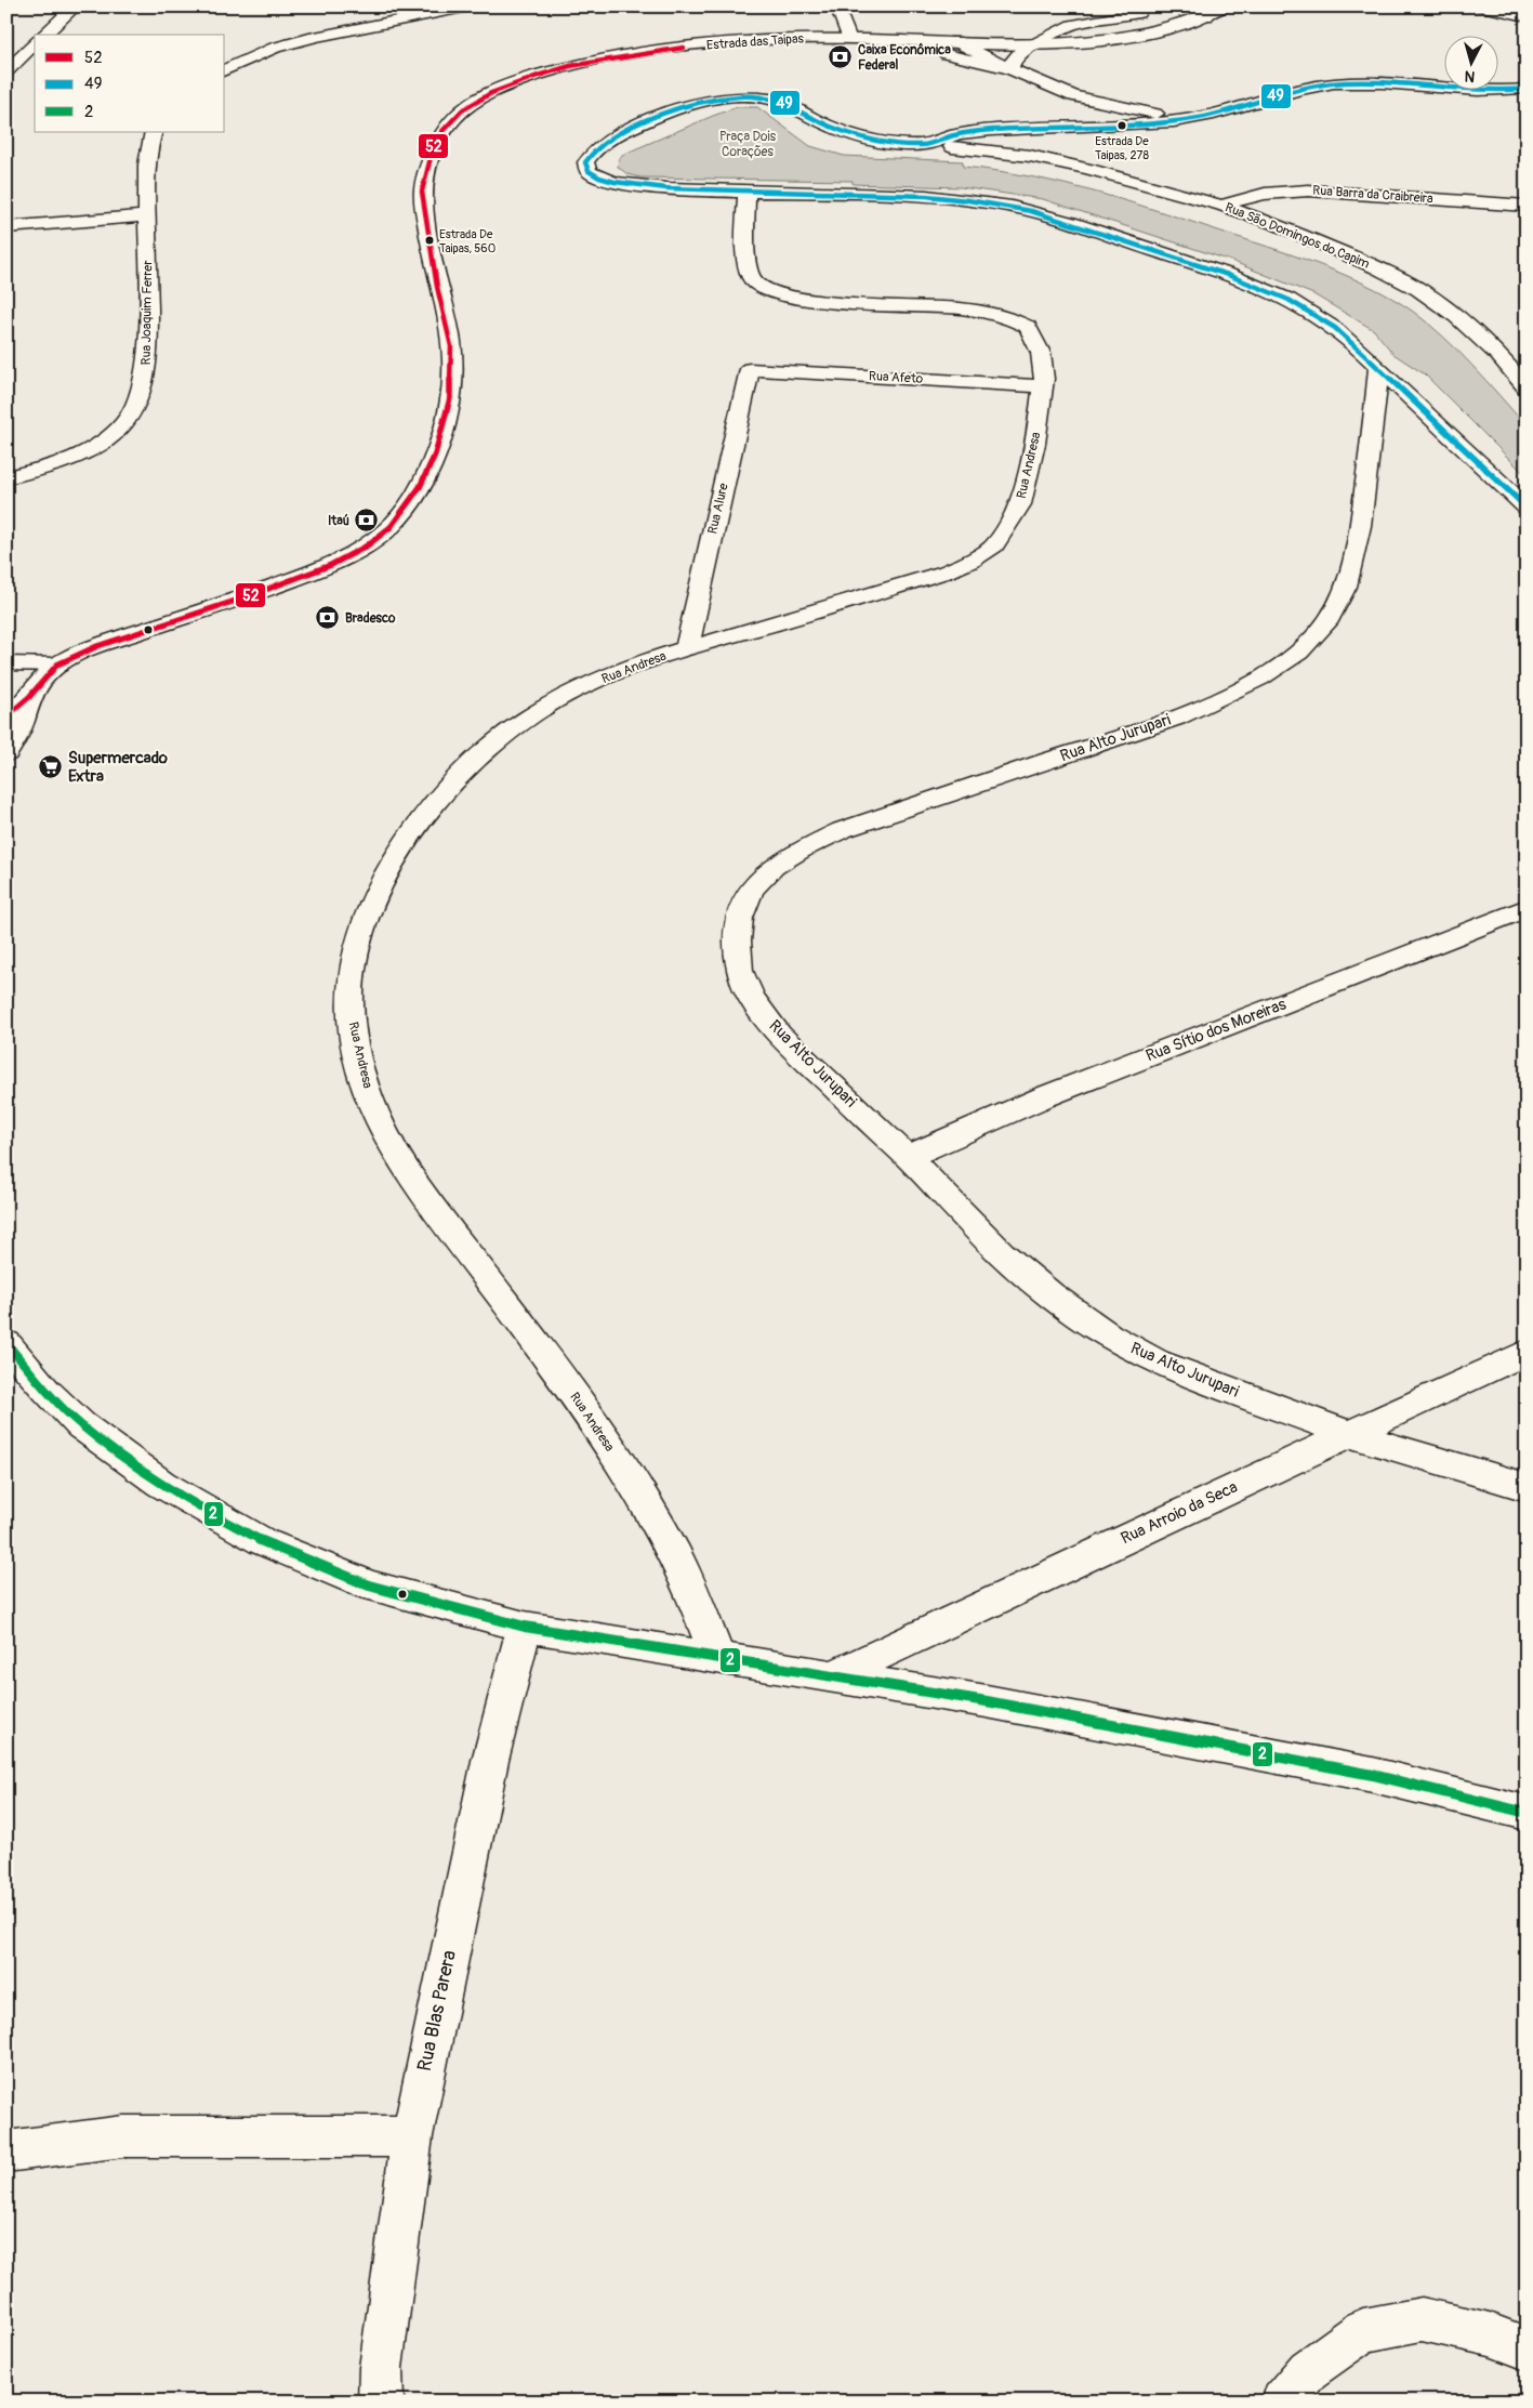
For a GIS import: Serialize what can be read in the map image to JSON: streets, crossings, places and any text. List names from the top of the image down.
{
  "streets": {
    "street": [
      "Estrada das Taipas",
      "Rua Barra da Craibreira",
      "Rua São Domingos do Capim",
      "Rua Joaquim Ferrer",
      "Rua Afeto",
      "Rua Andresa",
      "Rua Alure",
      "Rua Alto Jurupari",
      "Rua Sítio dos Moreiras",
      "Rua Arroio da Seca",
      "Rua Blas Parera"
    ]
  },
  "crossings": [
    ["Rua Barra da Craibreira", "Rua São Domingos do Capim"],
    ["Rua Afeto", "Rua Andresa"],
    ["Rua Afeto", "Rua Alure"],
    ["Rua Andresa", "Rua Alure"],
    ["Rua Alto Jurupari", "Rua Sítio dos Moreiras"],
    ["Rua Alto Jurupari", "Rua Arroio da Seca"]
  ],
  "parks": ["Praça Dois Corações"],
  "places": {
    "bank": ["Caixa Econômica Federal", "Itaú", "Bradesco"],
    "other": ["Estrada De Taipas, 278", "Estrada De Taipas, 560"],
    "supermarket": ["Supermercado Extra"]
  },
  "lines": ["transit line 52", "transit line 49", "transit line 2"],
  "legend": ["52", "49", "2"],
  "north": "bottom"
}
